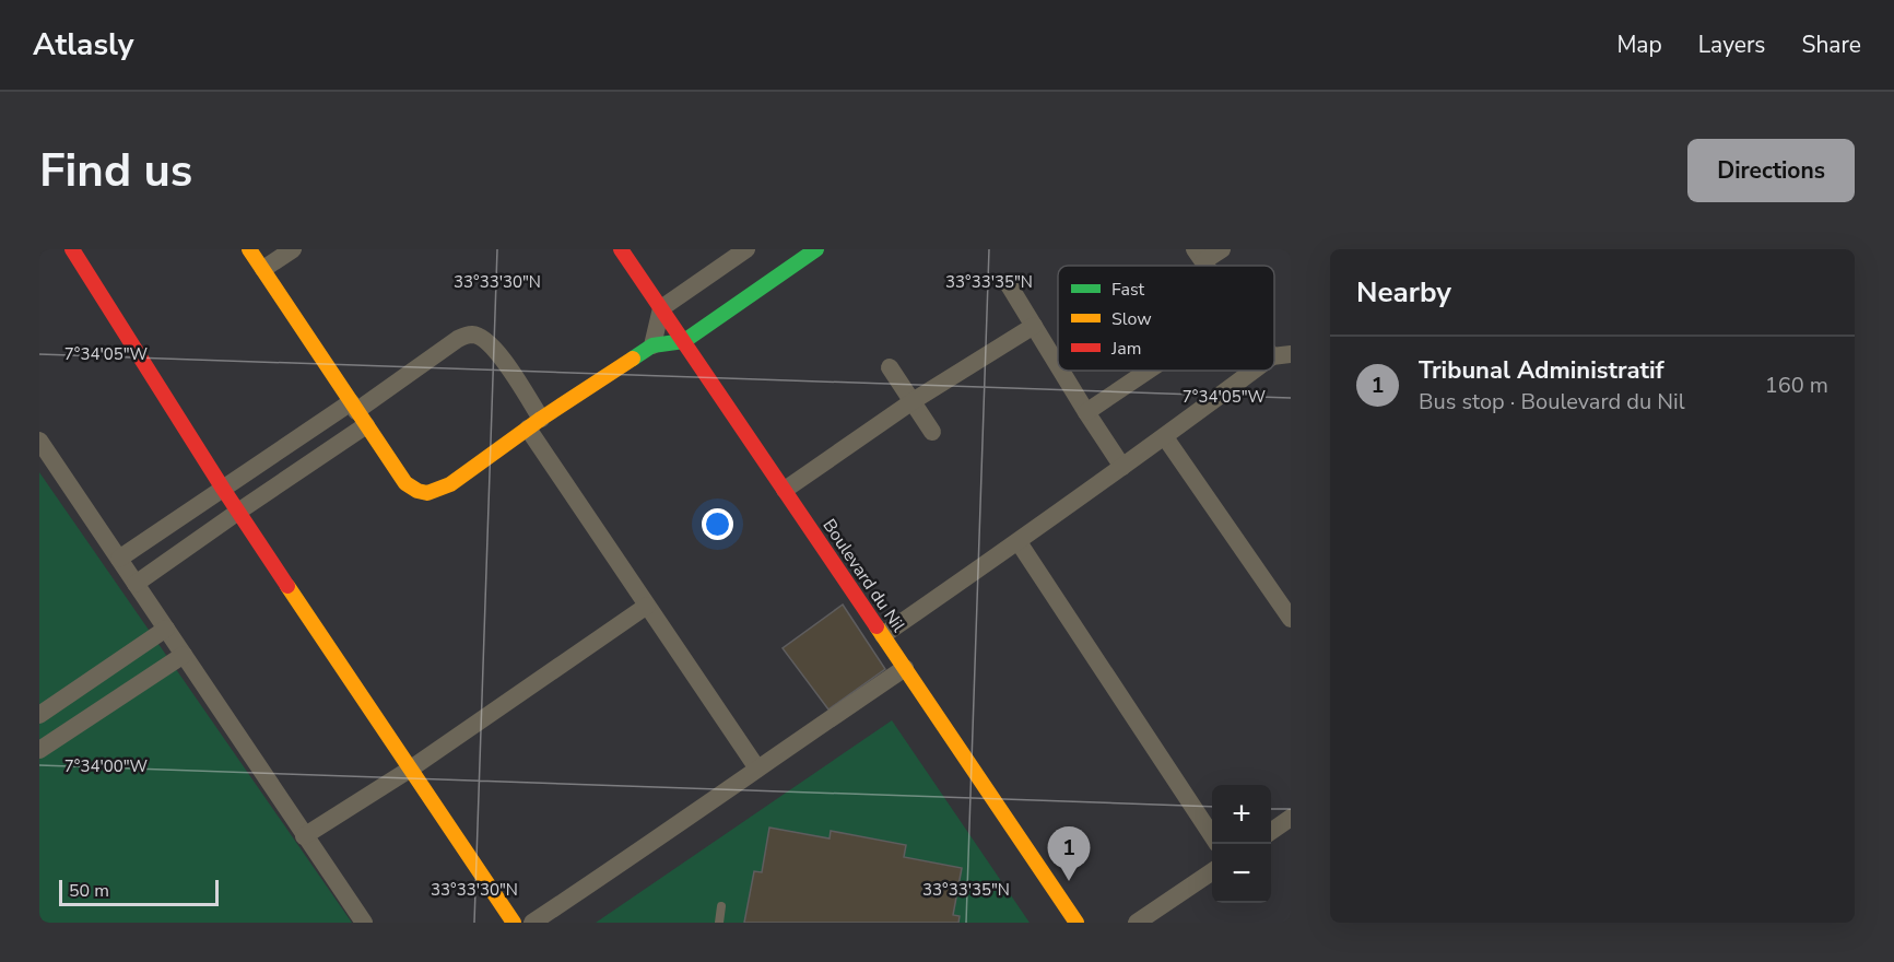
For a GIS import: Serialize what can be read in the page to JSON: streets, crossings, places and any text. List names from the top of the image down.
{
  "streets": {
    "street": ["Boulevard du Nil"]
  },
  "legend": ["Fast", "Slow", "Jam"],
  "scale_bar": "50 m",
  "page": {
    "header": "Atlasly",
    "nav": ["Map", "Layers", "Share"],
    "buttons": "Directions",
    "title": "Find us",
    "heading": "Nearby",
    "list": [
      {
        "mark": "1",
        "name": "Tribunal Administratif",
        "note": "Bus stop · Boulevard du Nil",
        "value": "160 m"
      }
    ],
    "map_buttons": ["+", "−"],
    "pins": "1",
    "scale": "50 m"
  },
  "coordinates": [
    "33°33'30\"N",
    "33°33'35\"N",
    "7°34'05\"W",
    "7°34'00\"W"
  ]
}
